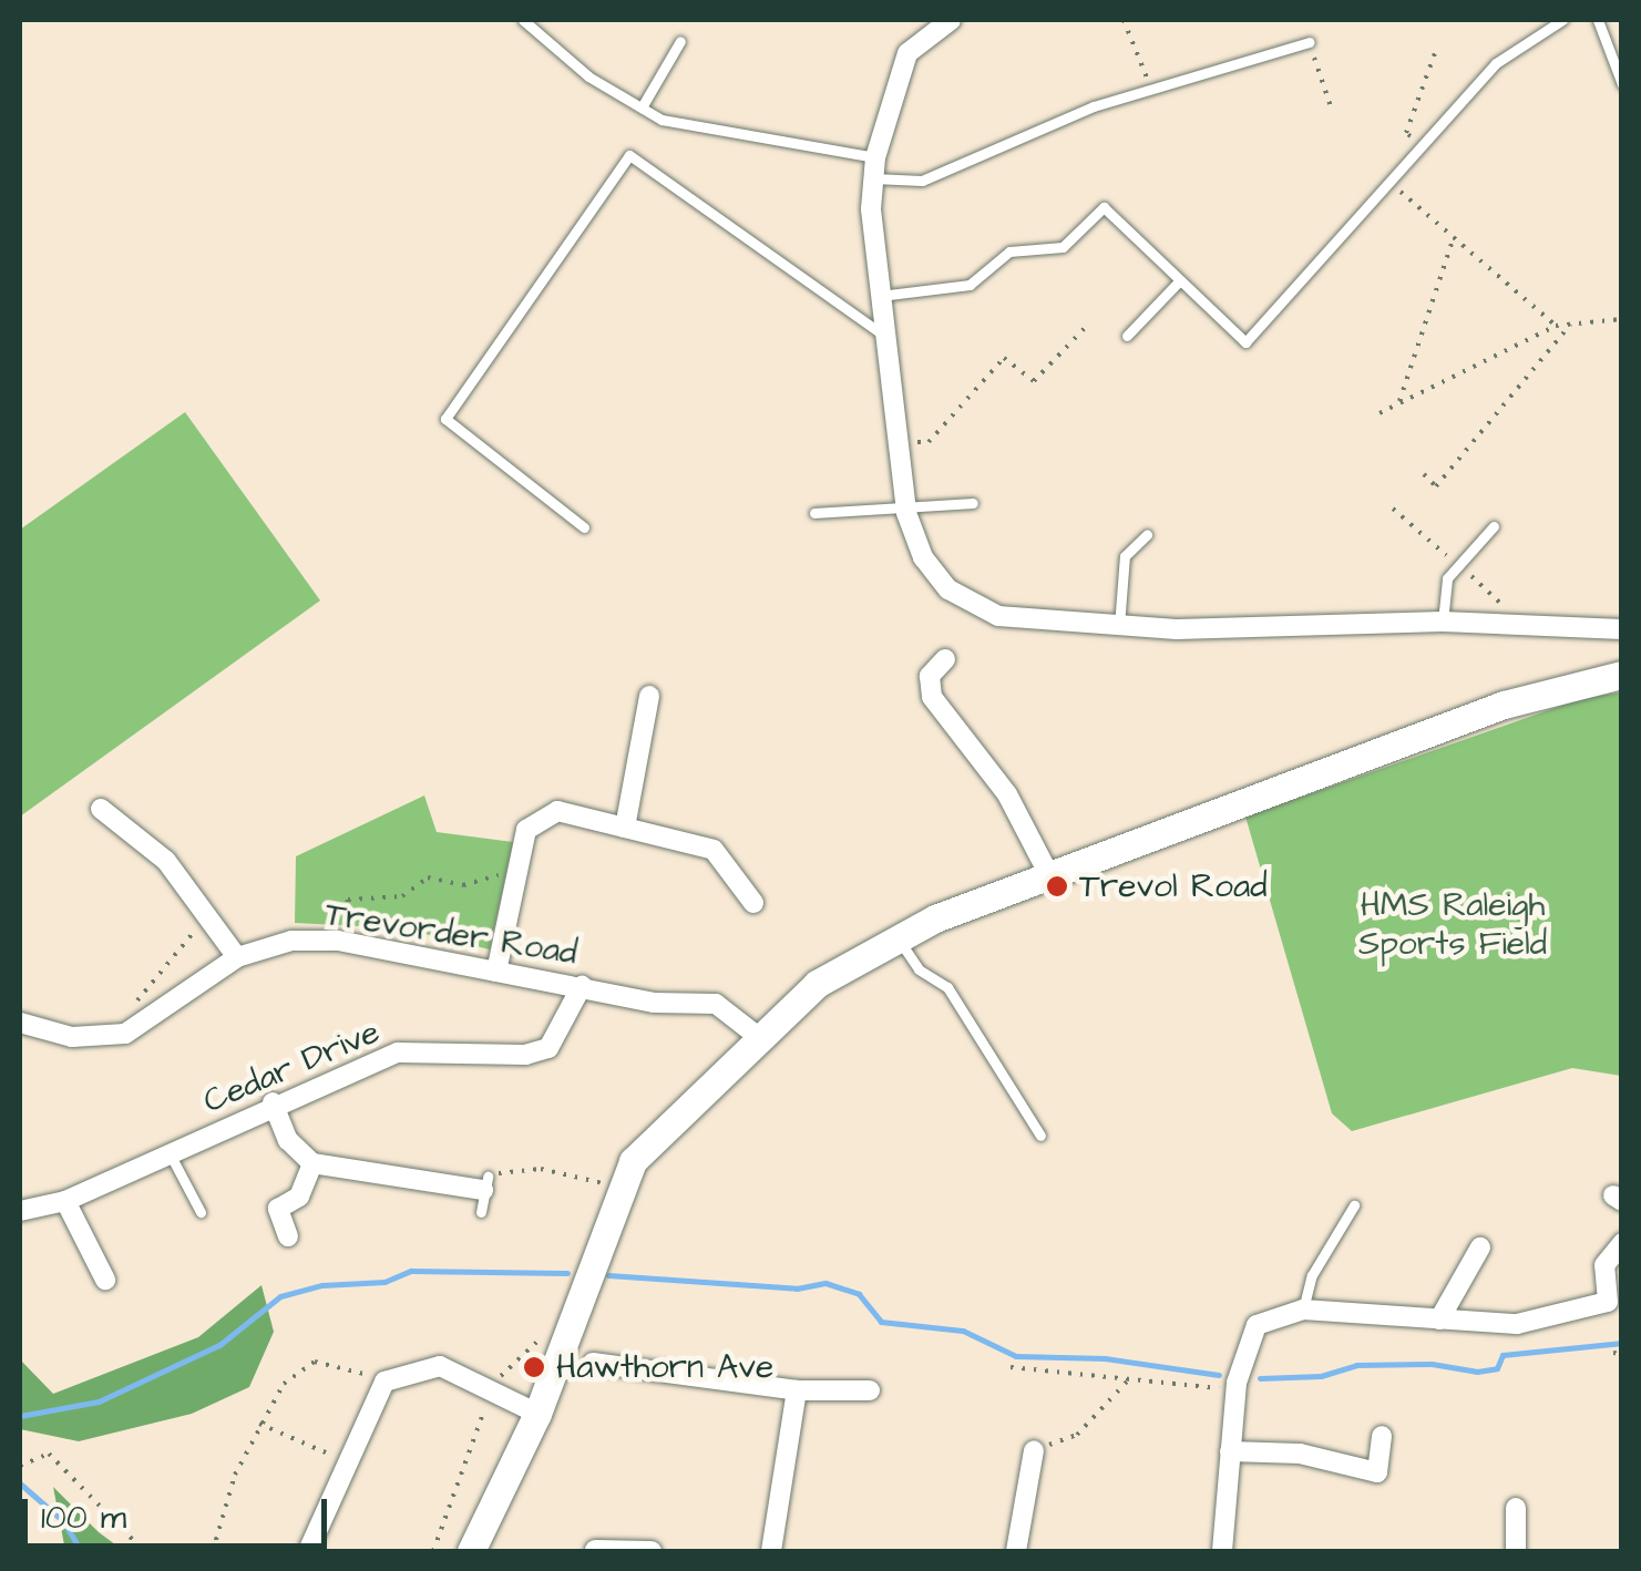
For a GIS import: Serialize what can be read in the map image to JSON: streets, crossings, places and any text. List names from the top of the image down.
{
  "streets": {
    "street": ["Trevorder Road", "Cedar Drive"]
  },
  "crossings": [
    ["Trevorder Road", "Cedar Drive"]
  ],
  "parks": ["HMS Raleigh Sports Field"],
  "places": ["Trevol Road", "Hawthorn Ave"],
  "scale_bar": "100 m"
}
